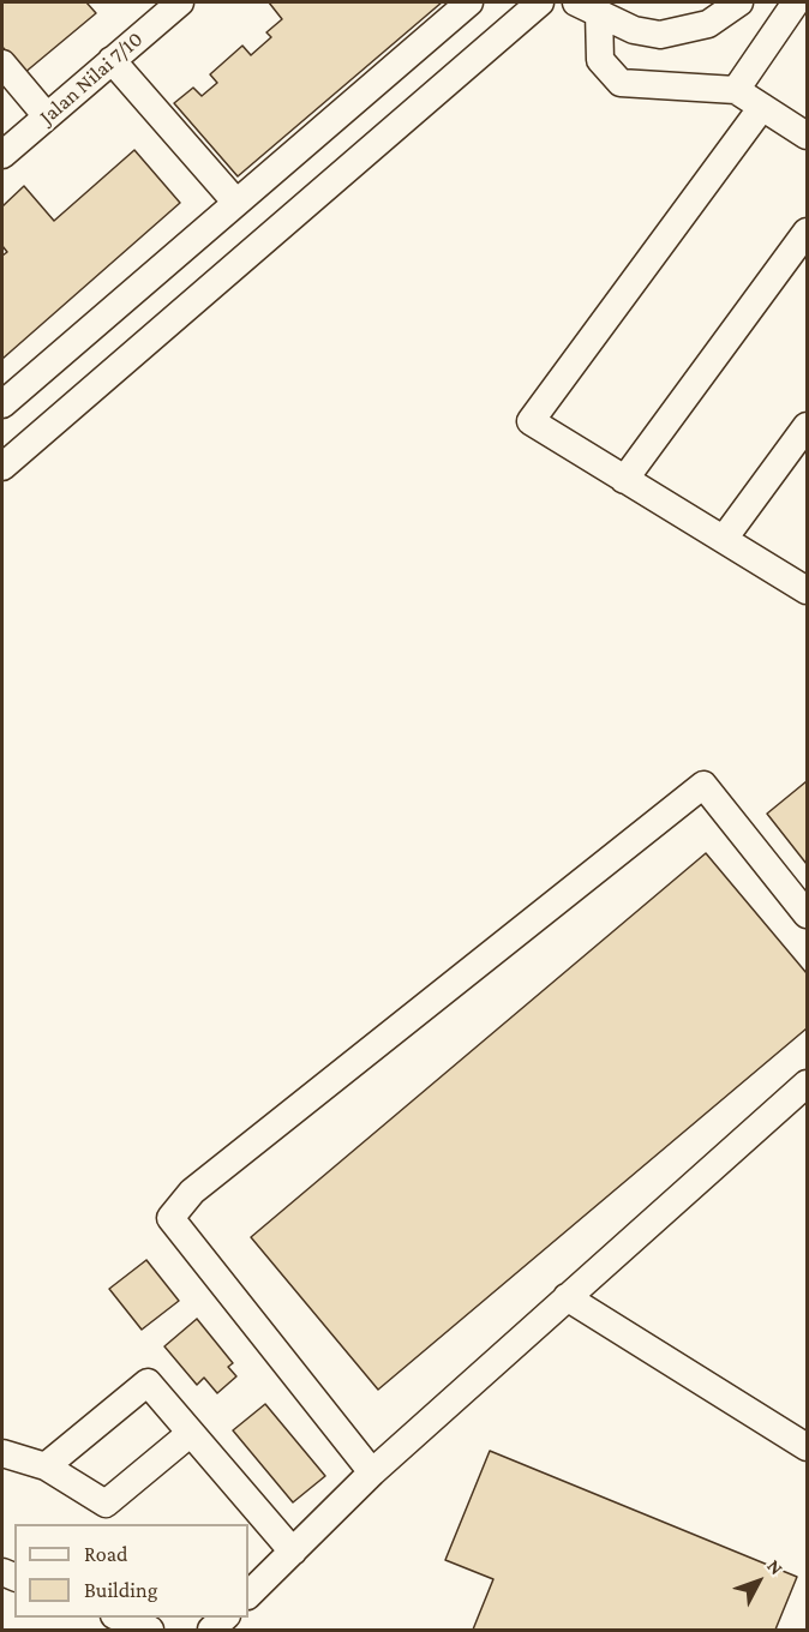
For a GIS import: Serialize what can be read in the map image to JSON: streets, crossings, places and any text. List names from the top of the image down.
{
  "streets": {
    "street": ["Jalan Nilai 7/10"]
  },
  "legend": ["Road", "Building"],
  "north": "top right"
}
